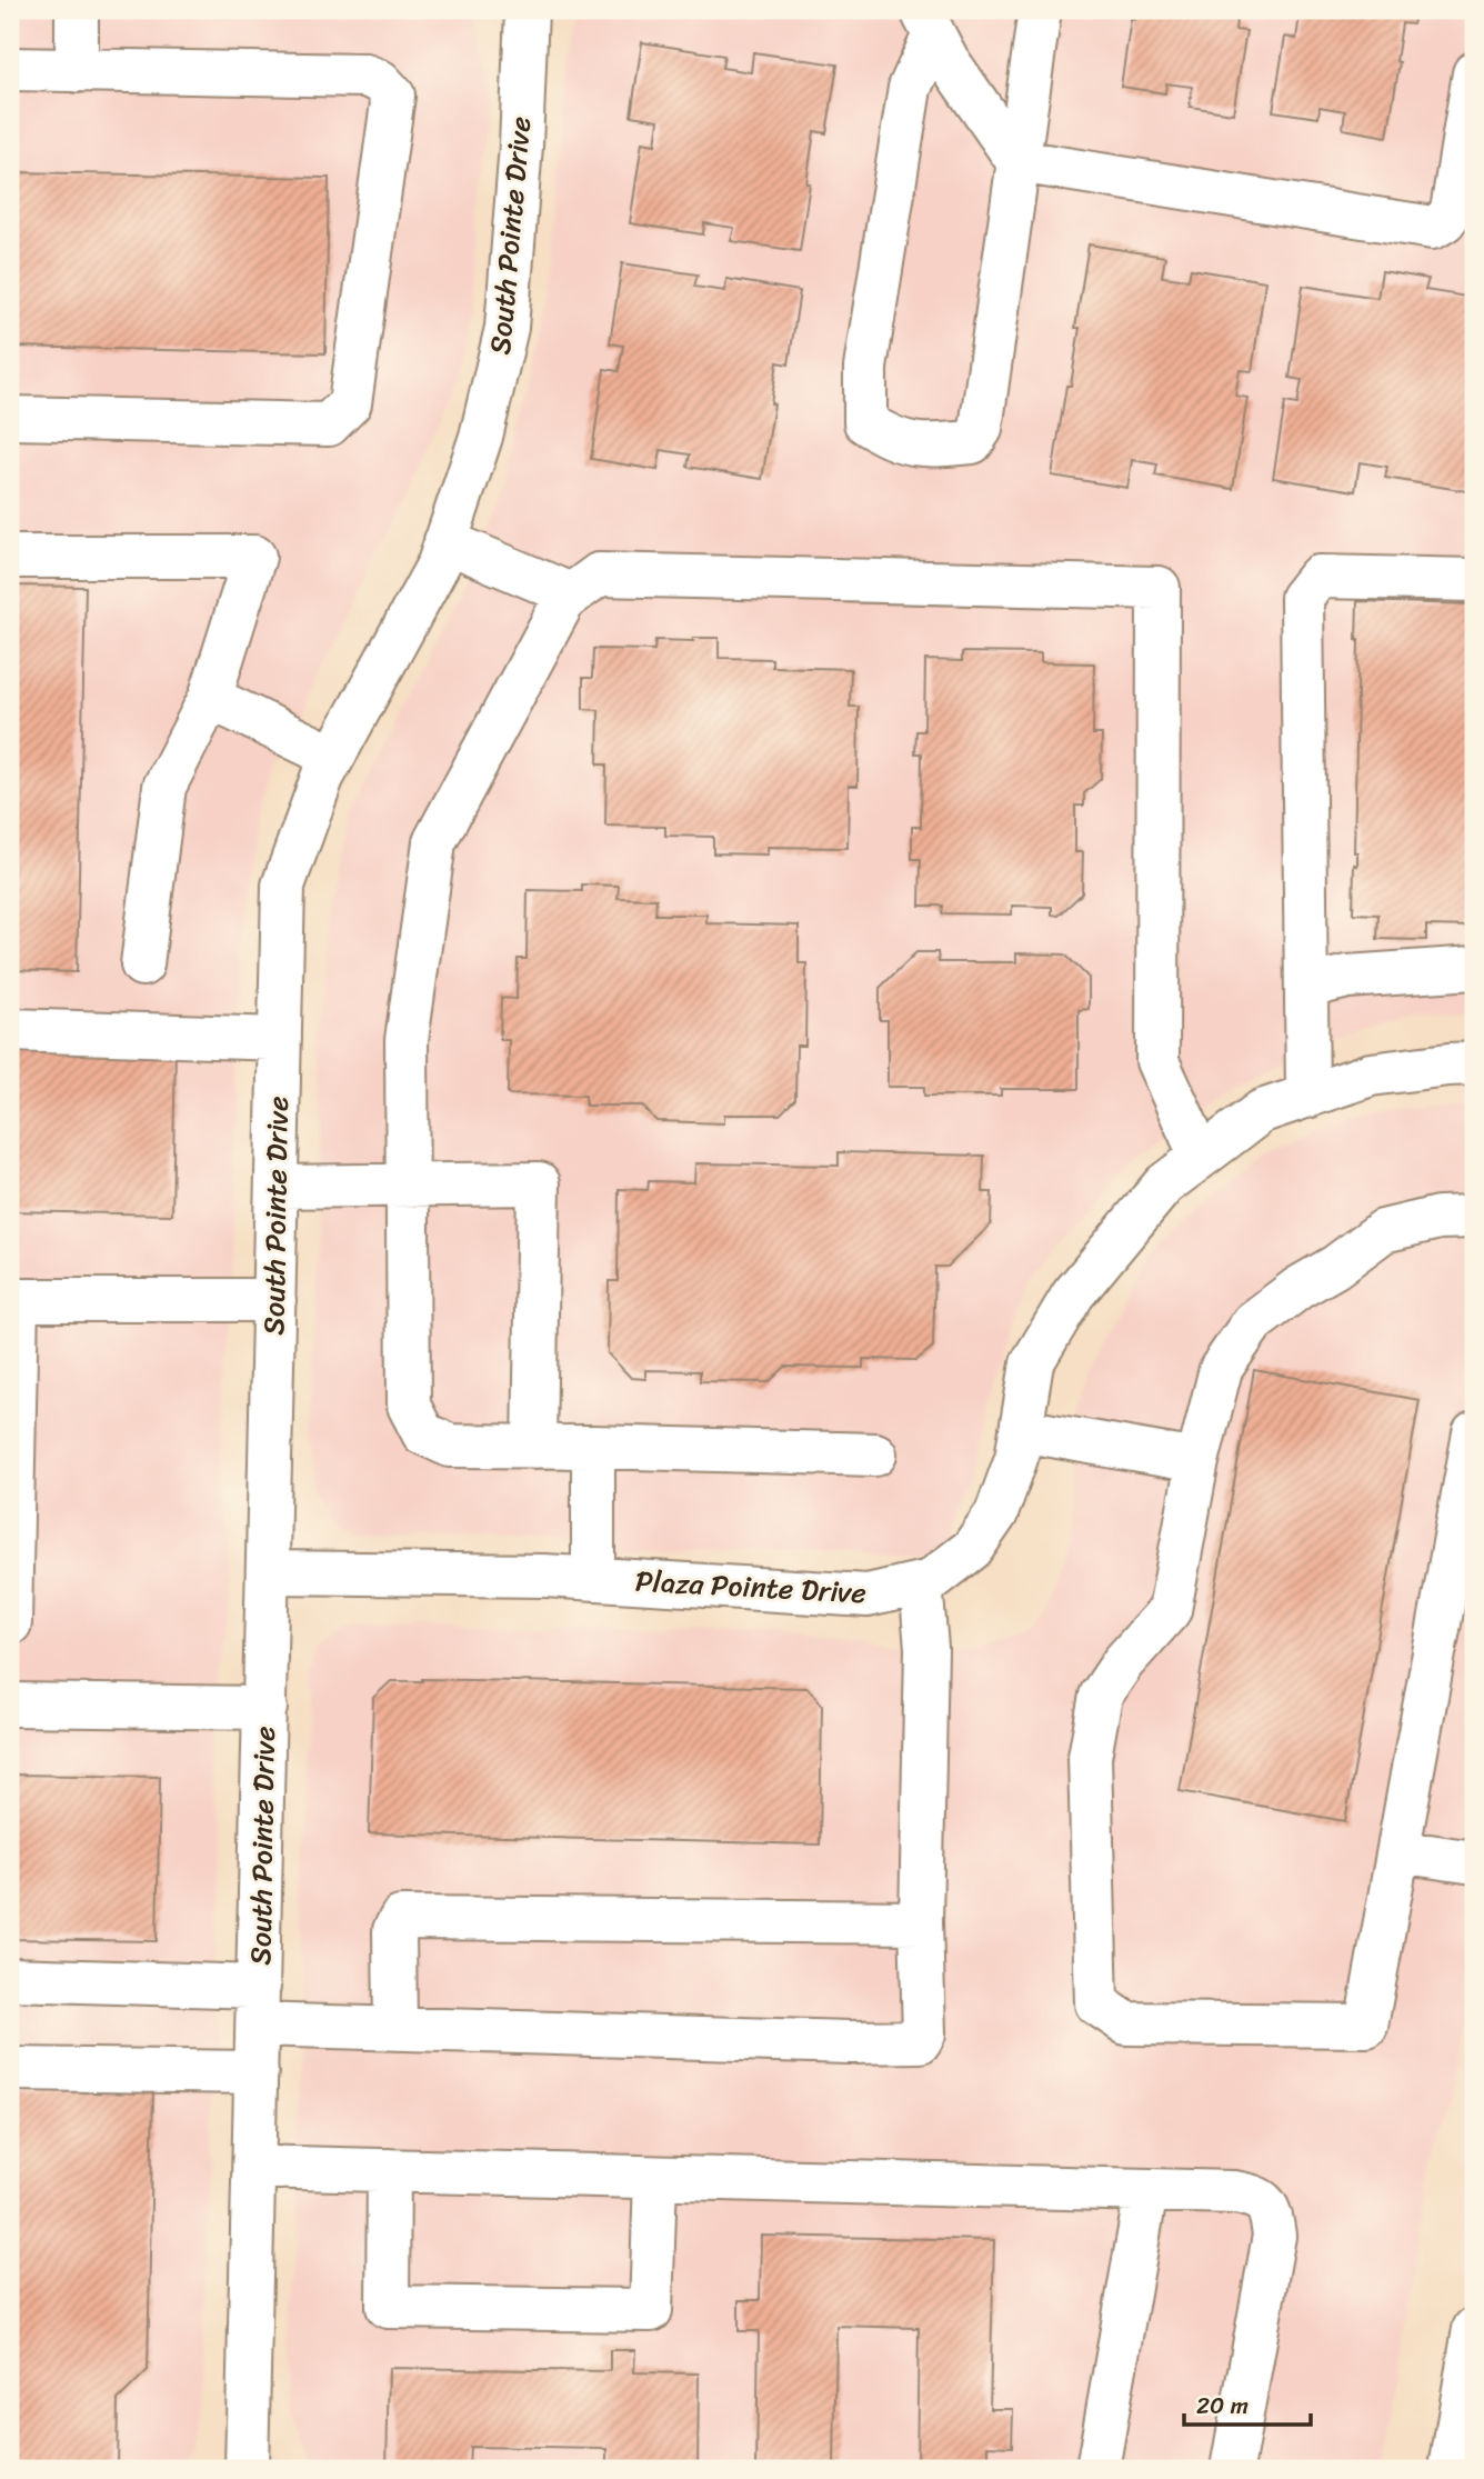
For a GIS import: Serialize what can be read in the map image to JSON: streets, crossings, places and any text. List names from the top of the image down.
{
  "streets": {
    "street": ["South Pointe Drive", "Plaza Pointe Drive"]
  },
  "crossings": [
    ["South Pointe Drive", "Plaza Pointe Drive"]
  ],
  "scale_bar": "20 m"
}
